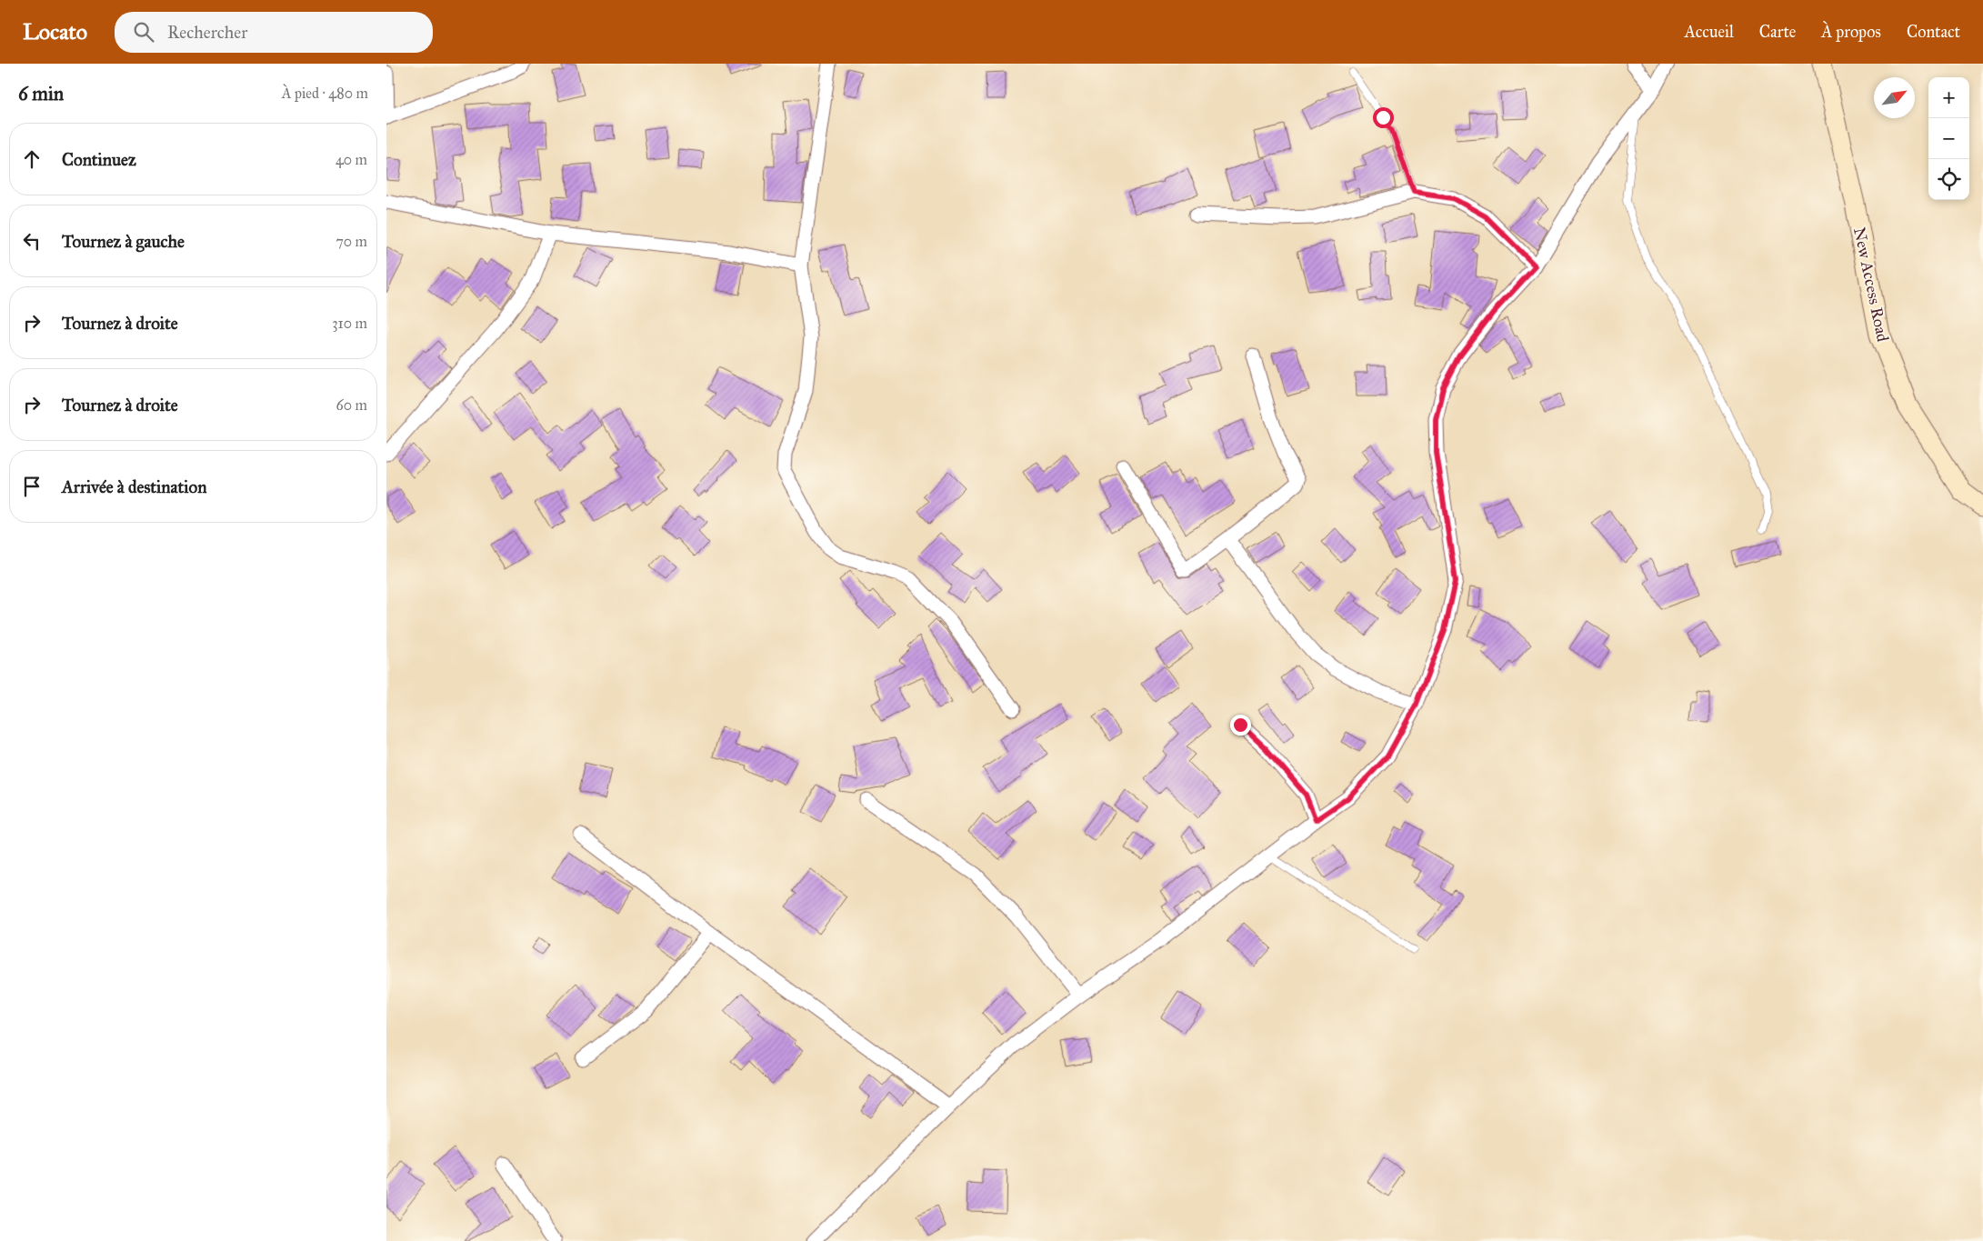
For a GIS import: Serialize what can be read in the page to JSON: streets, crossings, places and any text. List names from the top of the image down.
{
  "streets": {
    "main road": ["New Access Road"]
  },
  "north": "top right",
  "page": {
    "header": "Locato",
    "search": "Rechercher",
    "nav": [
      "Accueil",
      "Carte",
      "À propos",
      "Contact"
    ],
    "heading": ["6 min", "À pied · 480 m"],
    "map_buttons": ["+", "−"],
    "list": [
      ["Continuez", "40 m"],
      ["Tournez à gauche", "70 m"],
      ["Tournez à droite", "310 m"],
      ["Tournez à droite", "60 m"],
      "Arrivée à destination"
    ]
  }
}
